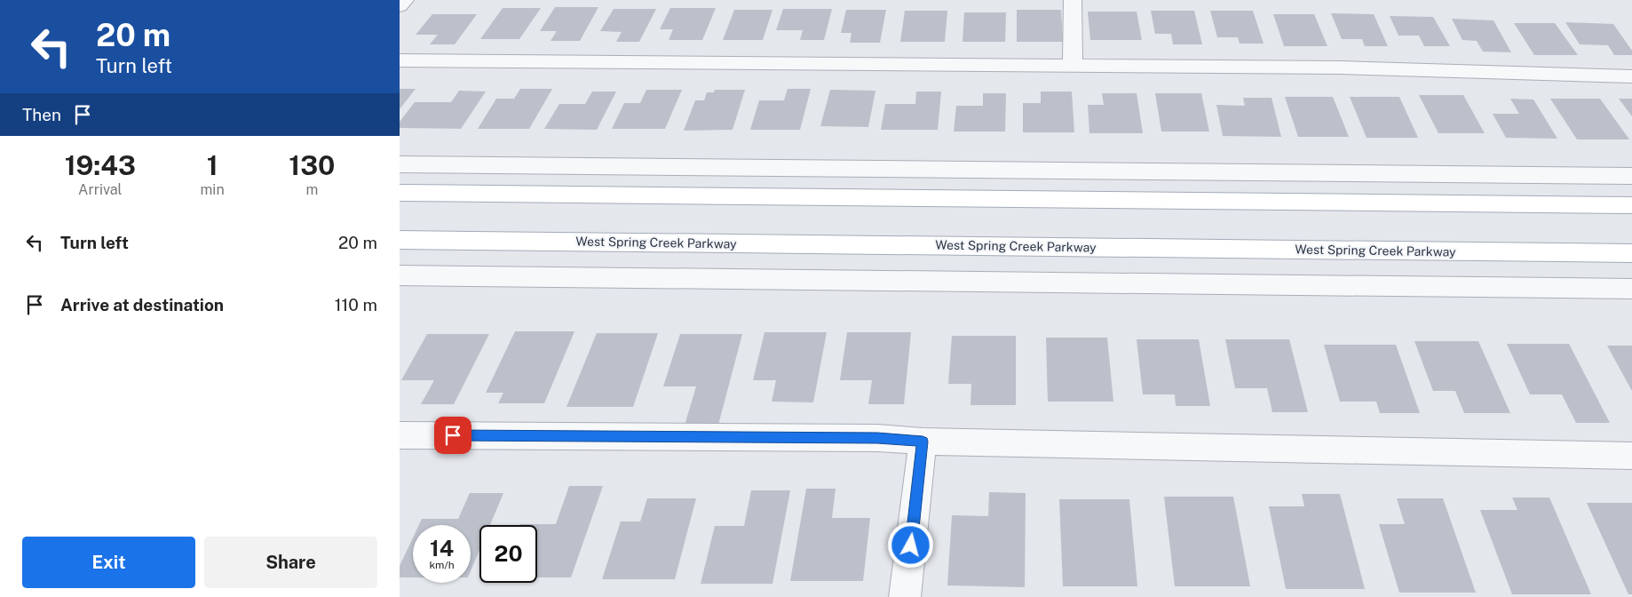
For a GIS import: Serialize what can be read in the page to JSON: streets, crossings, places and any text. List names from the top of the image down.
{
  "streets": {
    "main road": ["West Spring Creek Parkway"]
  },
  "page": {
    "turn": ["20 m", "Turn left"],
    "then": "Then",
    "eta": [
      "19:43",
      "Arrival",
      "1",
      "min",
      "130",
      "m"
    ],
    "list": [
      {
        "name": "Turn left",
        "value": "20 m"
      },
      {
        "name": "Arrive at destination",
        "value": "110 m"
      }
    ],
    "speed": "14 km/h",
    "limit": "20",
    "buttons": ["Exit", "Share"]
  }
}
